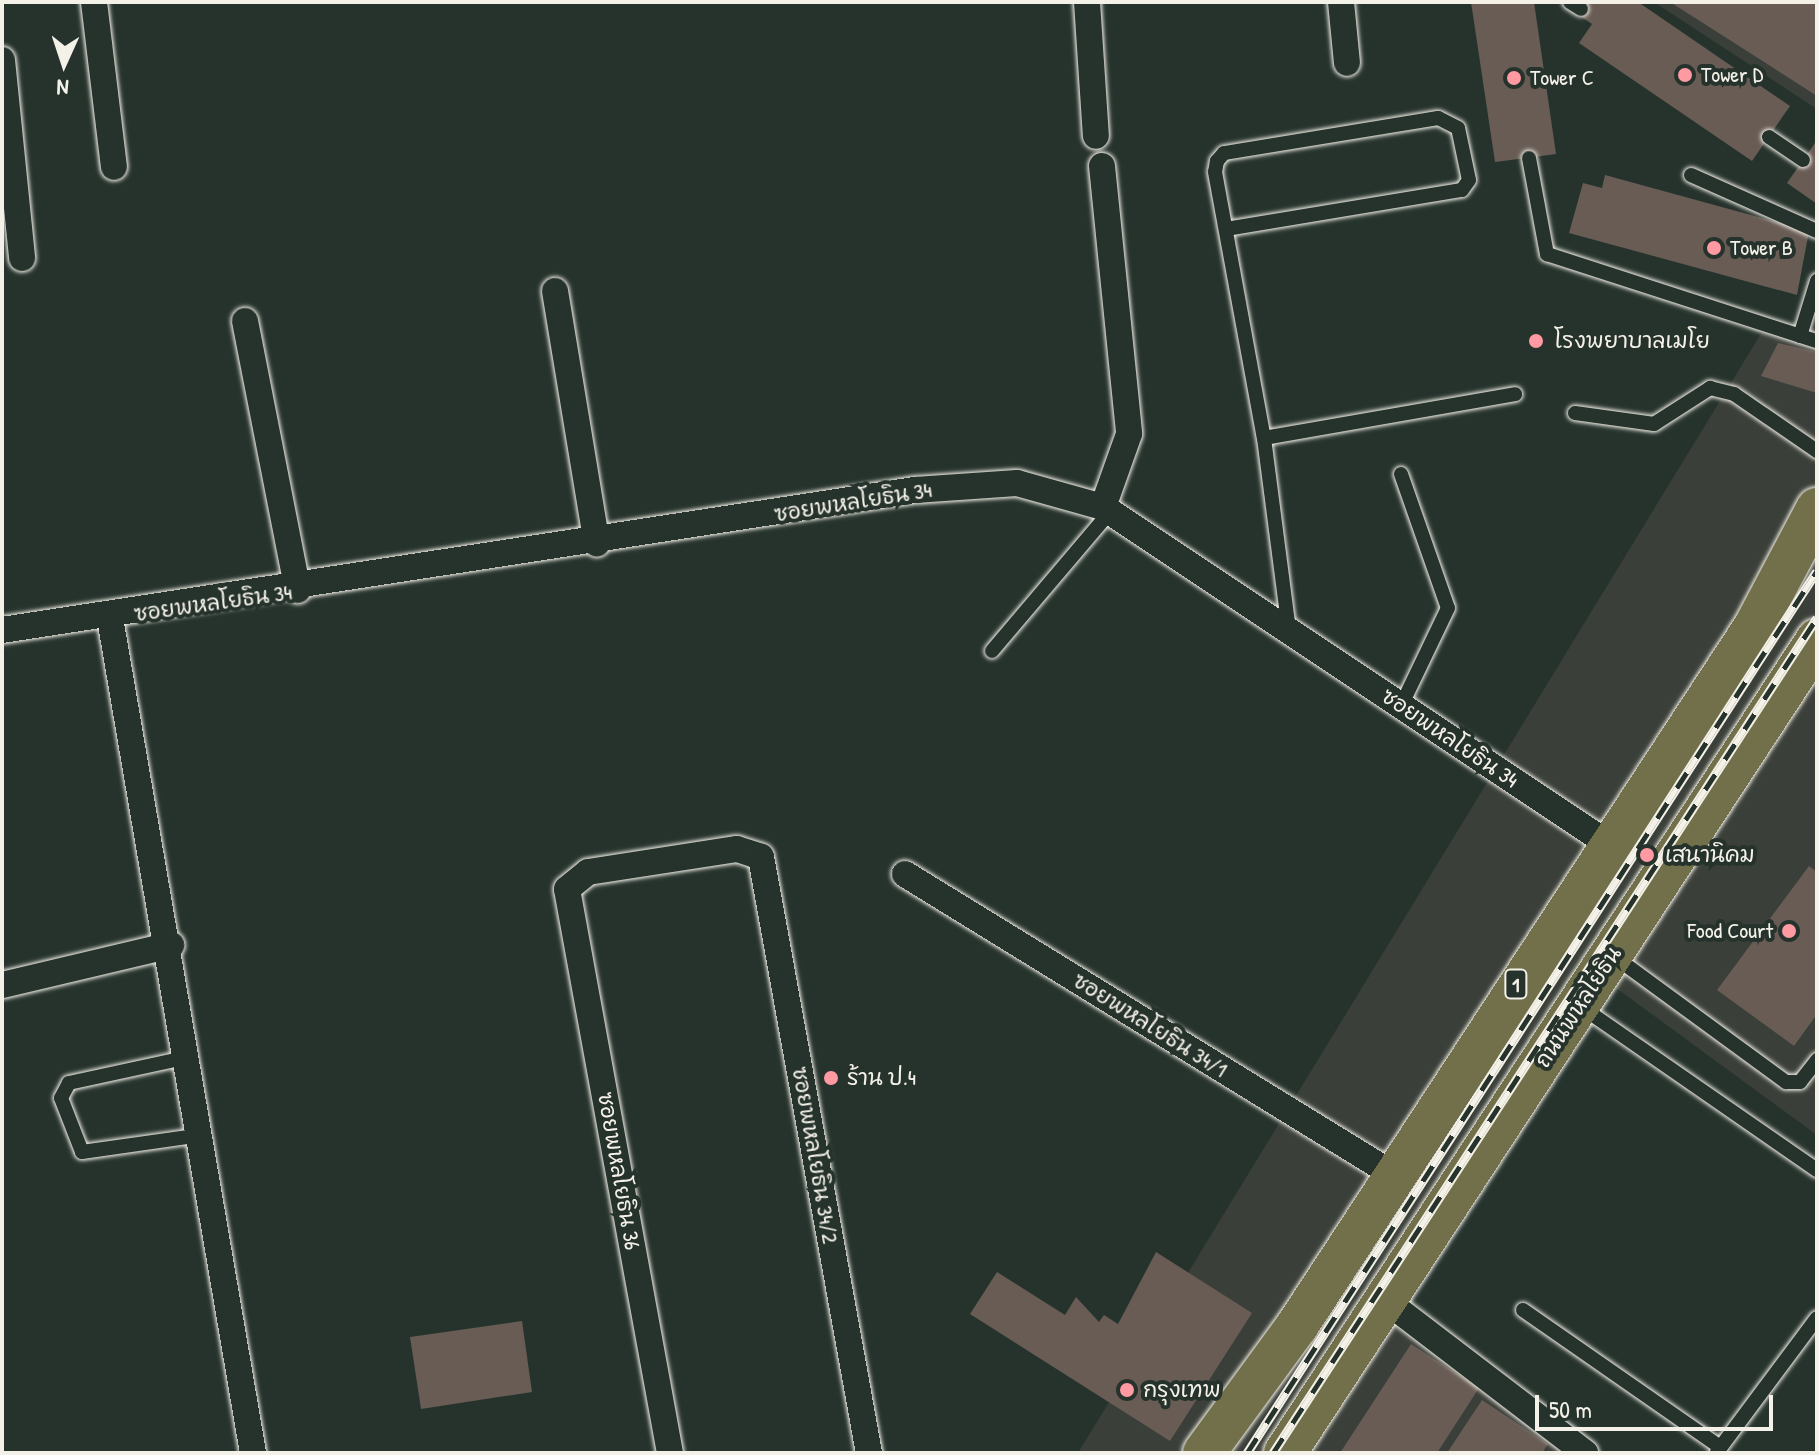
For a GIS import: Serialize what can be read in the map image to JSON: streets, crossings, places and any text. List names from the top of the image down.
{
  "streets": {
    "main road": ["1", "ถนนพหลโยธิน"],
    "street": [
      "ซอยพหลโยธิน 34",
      "ซอยพหลโยธิน 34/1",
      "ซอยพหลโยธิน 34/2",
      "ซอยพหลโยธิน 36"
    ]
  },
  "crossings": [
    ["ซอยพหลโยธิน 34", "1"],
    ["1", "ซอยพหลโยธิน 34/1"],
    ["ซอยพหลโยธิน 34/2", "ซอยพหลโยธิน 36"]
  ],
  "places": [
    "Tower D",
    "Tower C",
    "Tower B",
    "โรงพยาบาลเมโย",
    "เสนานิคม",
    "Food Court",
    "ร้าน ป.4",
    "กรุงเทพ"
  ],
  "scale_bar": "50 m",
  "north": "bottom"
}
